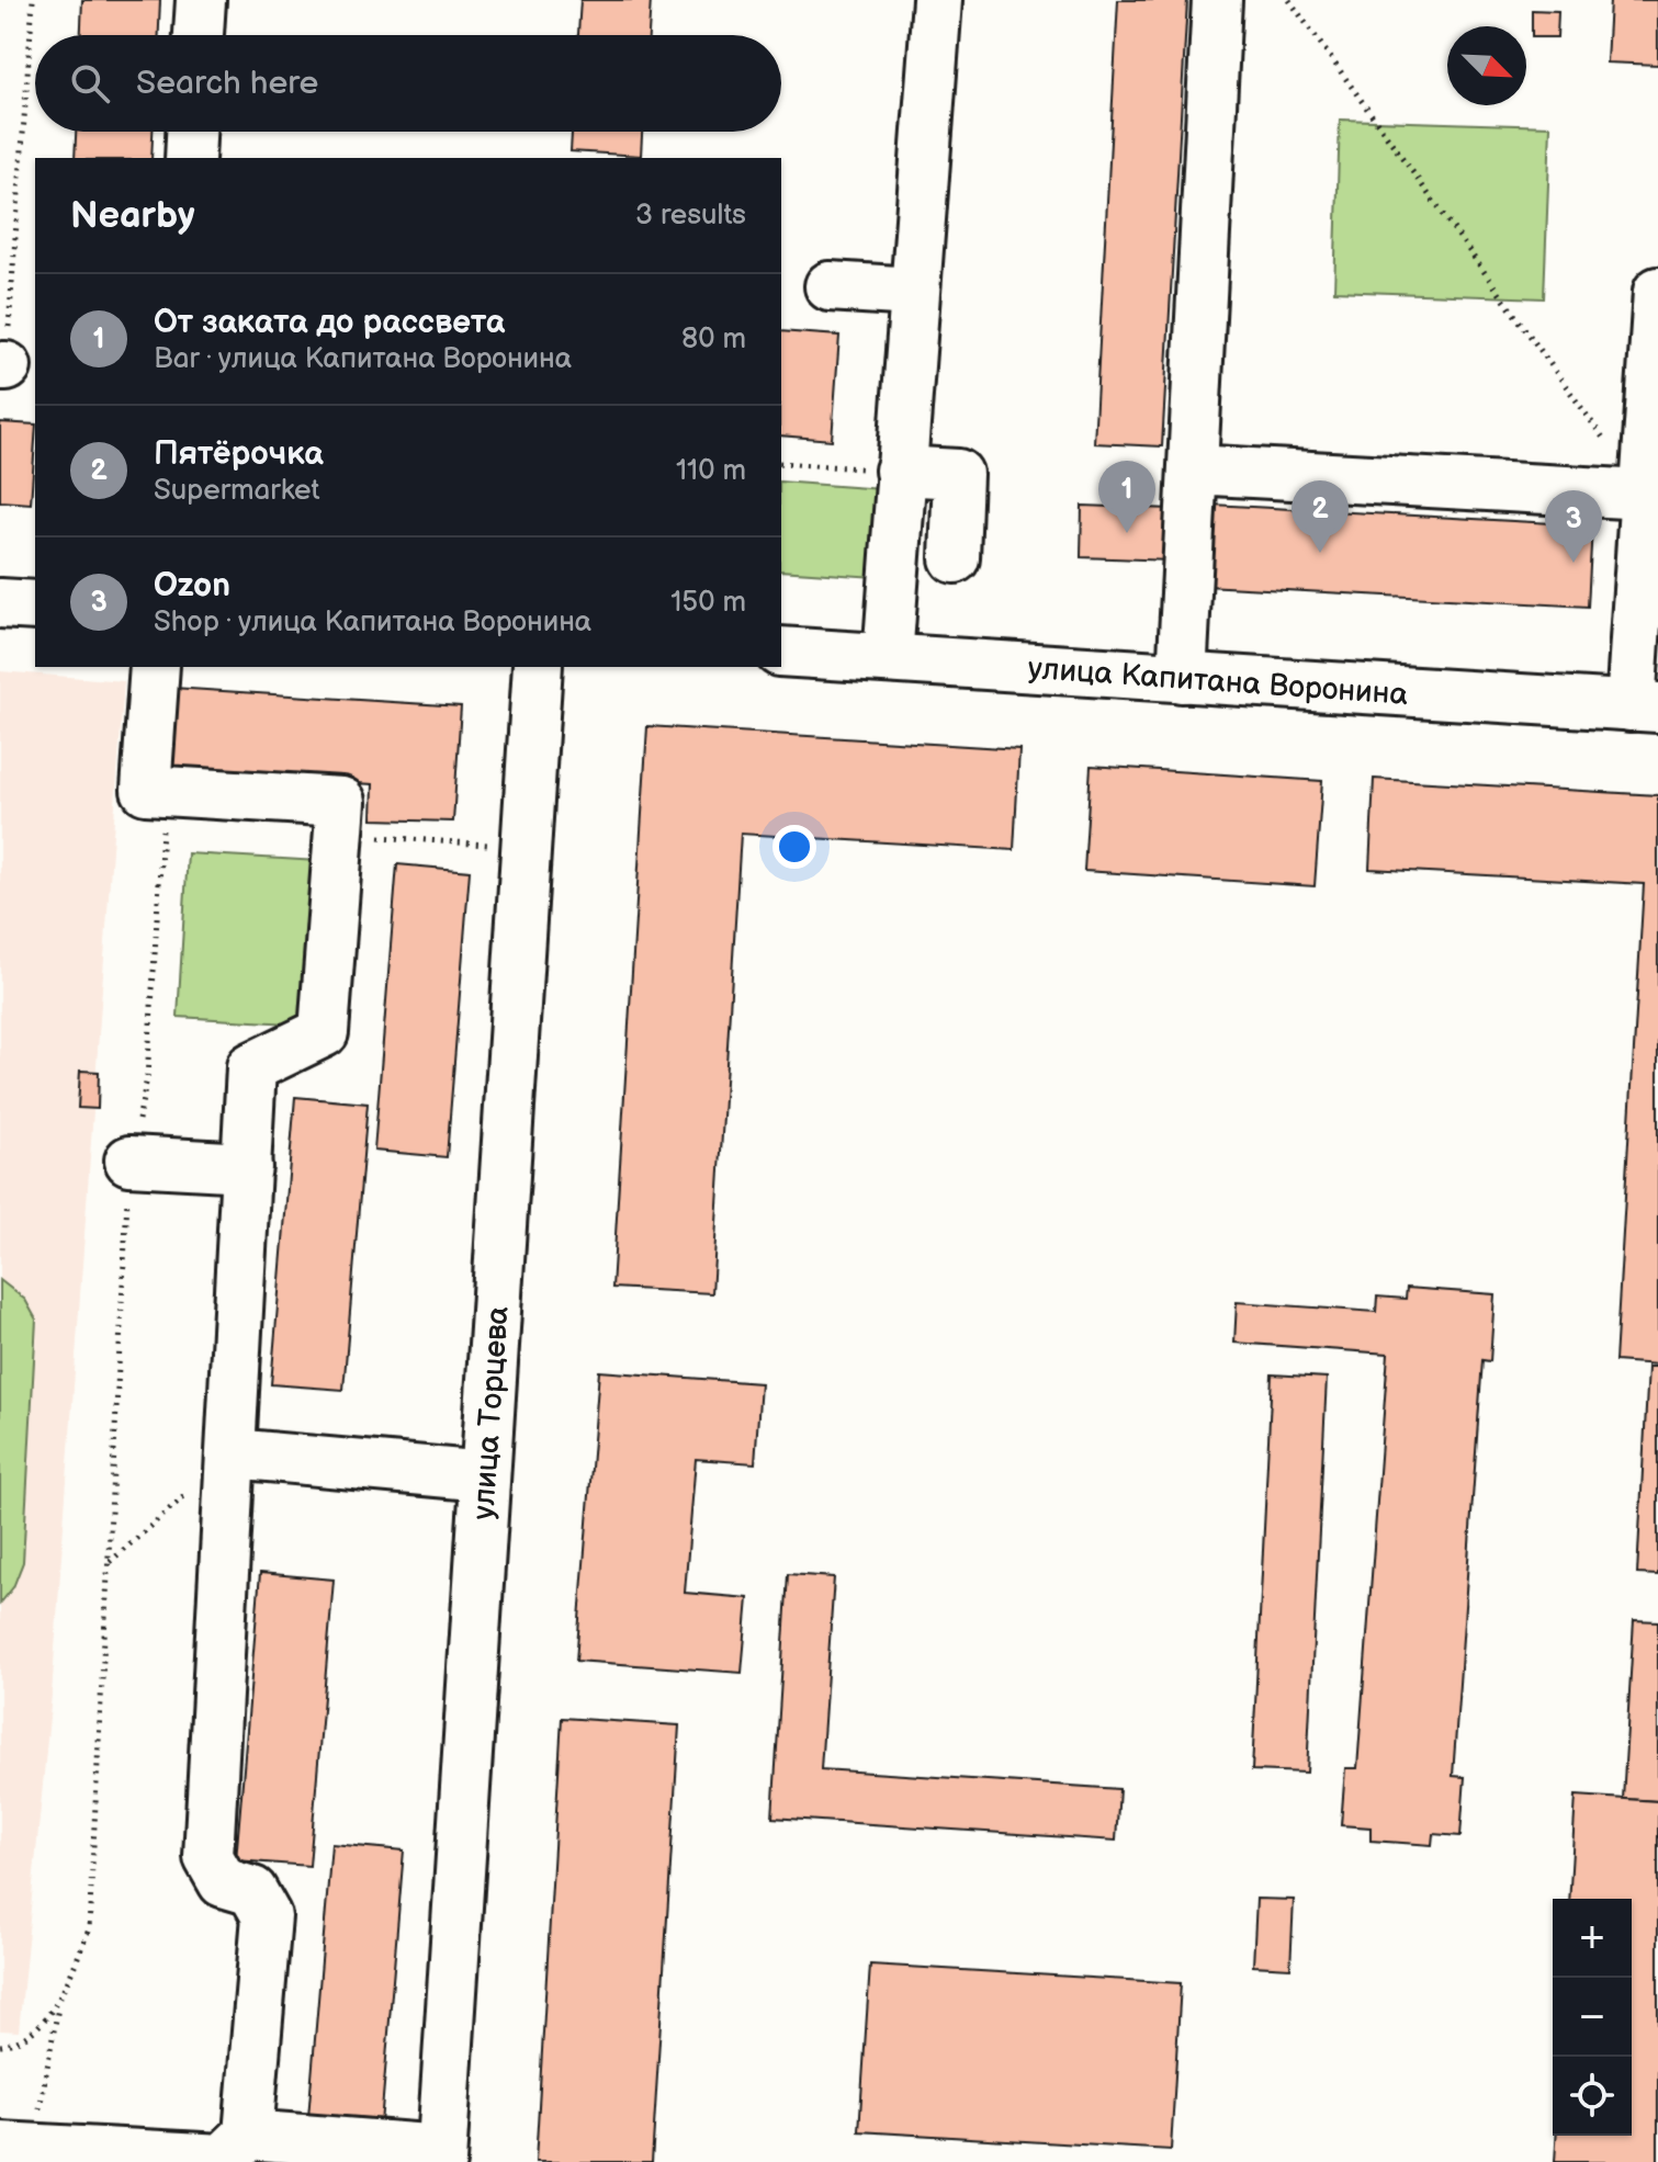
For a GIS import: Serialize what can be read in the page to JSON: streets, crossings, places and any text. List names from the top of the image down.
{
  "streets": {
    "street": ["улица Капитана Воронина", "улица Торцева"]
  },
  "north": "bottom right",
  "page": {
    "search": "Search here",
    "heading": ["Nearby", "3 results"],
    "list": [
      {
        "mark": "1",
        "name": "От заката до рассвета",
        "note": "Bar · улица Капитана Воронина",
        "value": "80 m"
      },
      {
        "mark": "2",
        "name": "Пятёрочка",
        "note": "Supermarket",
        "value": "110 m"
      },
      {
        "mark": "3",
        "name": "Ozon",
        "note": "Shop · улица Капитана Воронина",
        "value": "150 m"
      }
    ],
    "pins": ["1", "2", "3"],
    "map_buttons": ["+", "−"]
  }
}
